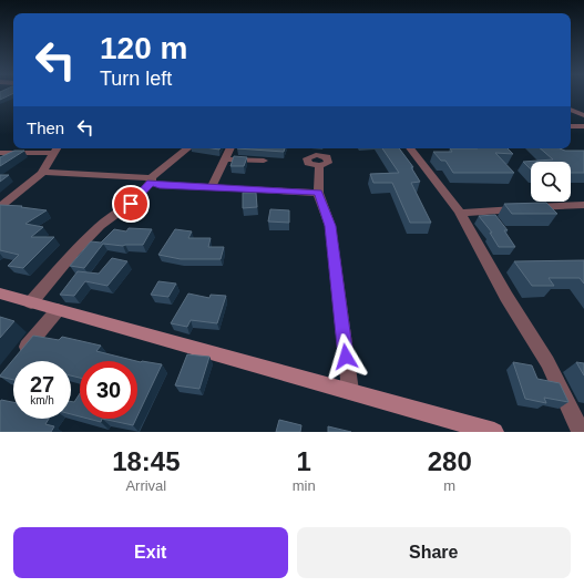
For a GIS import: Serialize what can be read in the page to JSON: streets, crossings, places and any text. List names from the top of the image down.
{
  "page": {
    "turn": ["120 m", "Turn left"],
    "then": "Then",
    "speed": "27 km/h",
    "limit": "30",
    "eta": [
      "18:45",
      "Arrival",
      "1",
      "min",
      "280",
      "m"
    ],
    "buttons": ["Exit", "Share"]
  }
}
